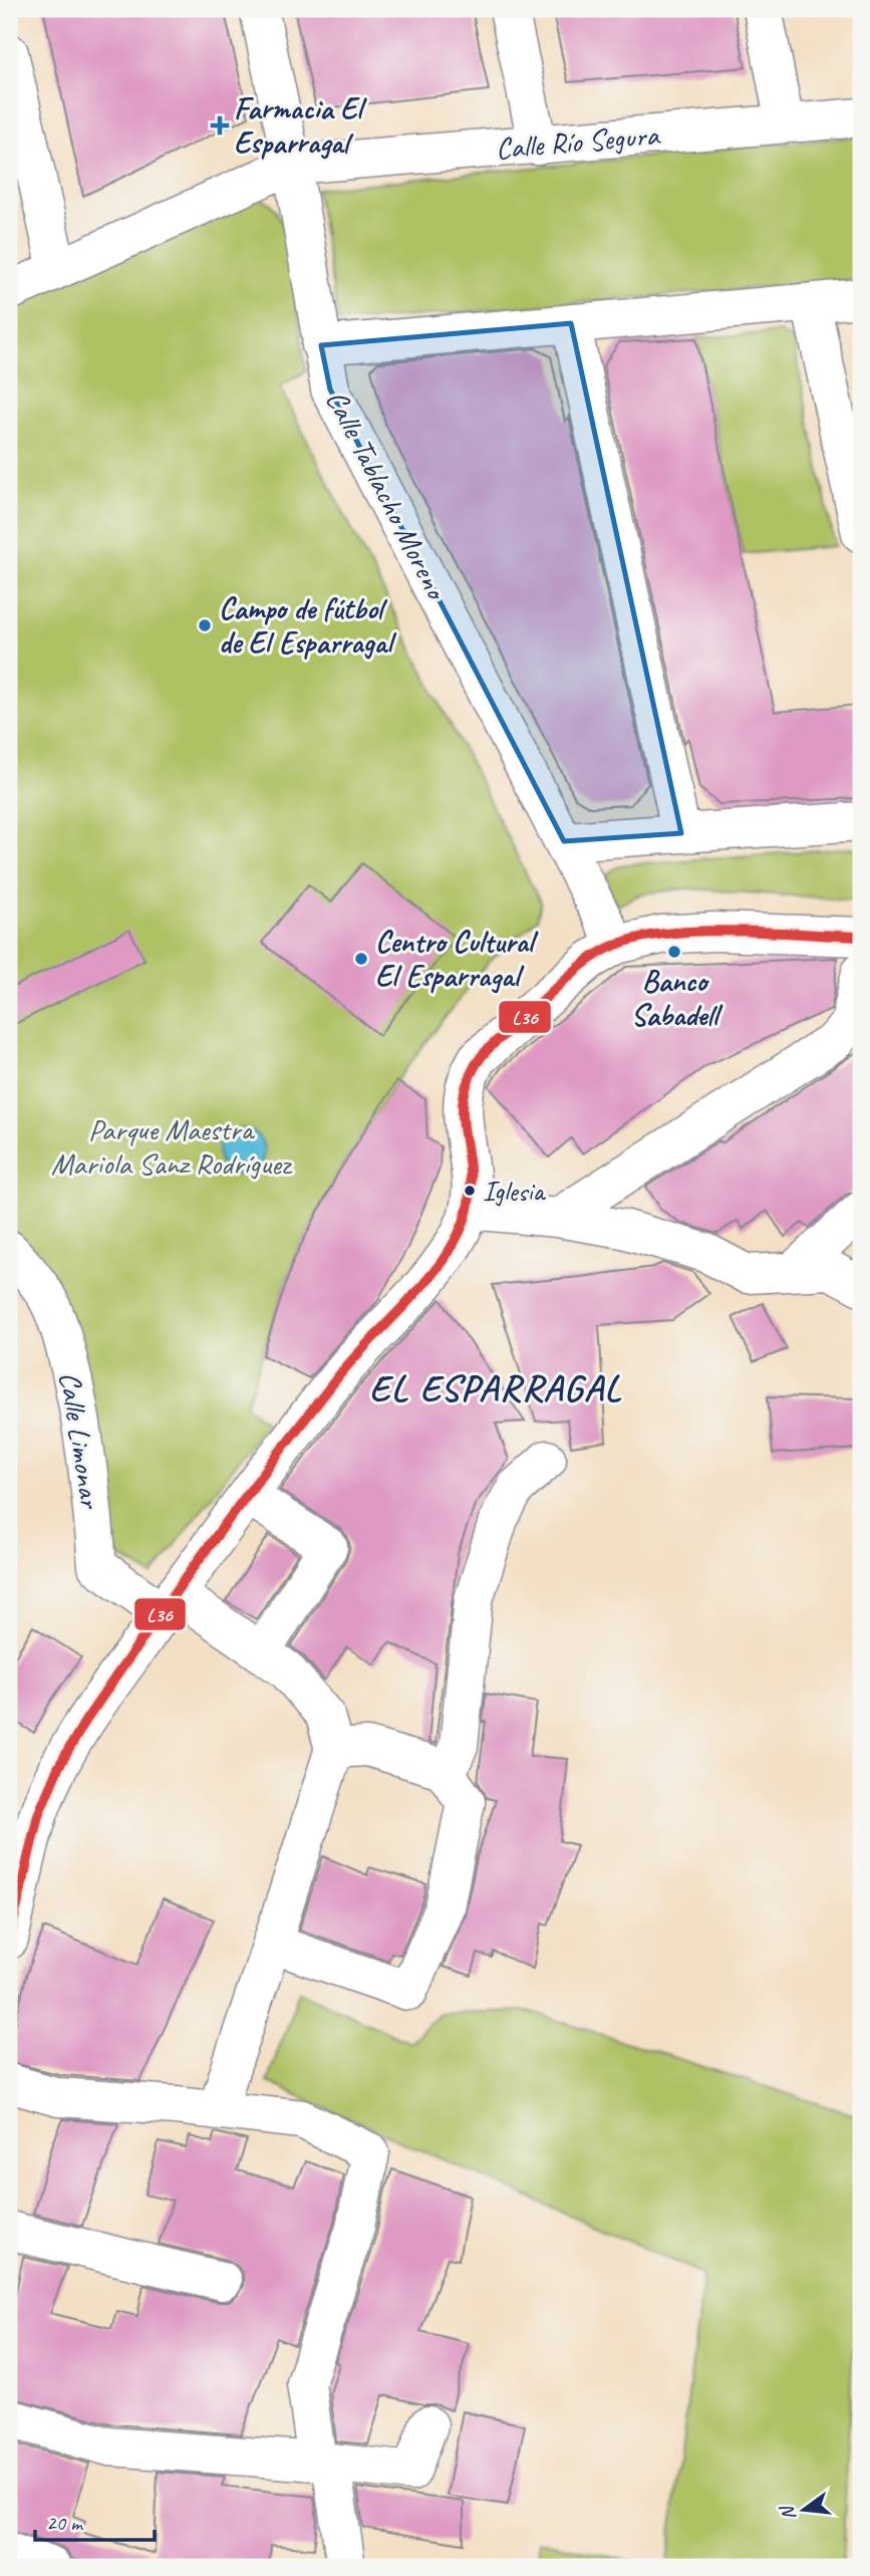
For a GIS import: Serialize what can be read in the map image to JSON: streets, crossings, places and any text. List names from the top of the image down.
{
  "streets": {
    "street": ["Calle Río Segura", "Calle Tablacho Moreno", "Calle Limonar"]
  },
  "crossings": [
    ["Calle Río Segura", "Calle Tablacho Moreno"]
  ],
  "districts": ["EL ESPARRAGAL"],
  "parks": ["Parque Maestra Mariola Sanz Rodríguez"],
  "places": {
    "health": ["Farmacia El Esparragal"],
    "other": [
      "Campo de fútbol de El Esparragal",
      "Banco Sabadell",
      "Centro Cultural El Esparragal",
      "Iglesia"
    ]
  },
  "lines": ["transit line L36"],
  "scale_bar": "20 m",
  "north": "left"
}
